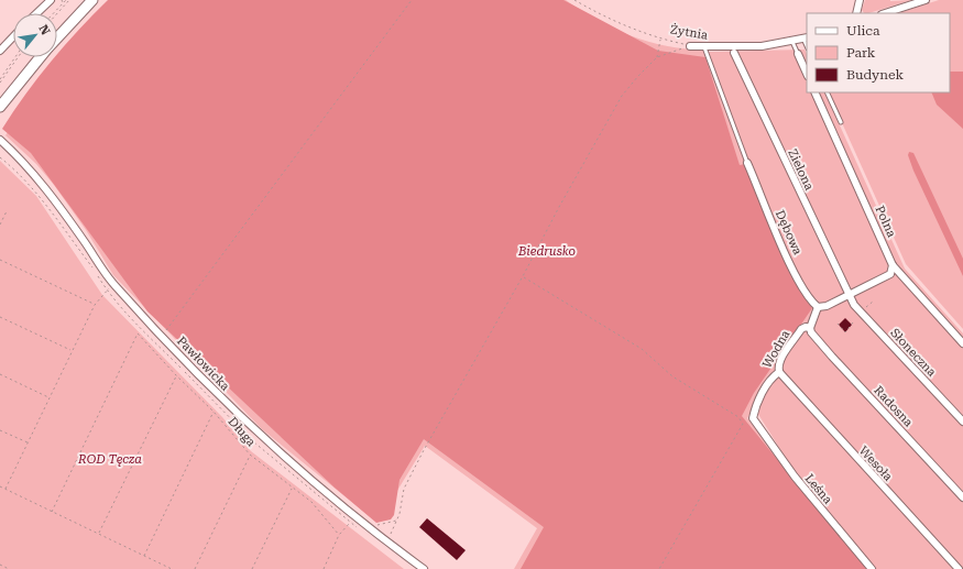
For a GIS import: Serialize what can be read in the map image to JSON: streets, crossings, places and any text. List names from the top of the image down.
{
  "streets": {
    "street": [
      "Żytnia",
      "Zielona",
      "Polna",
      "Dębowa",
      "Wodna",
      "Słoneczna",
      "Pawłowicka",
      "Radosna",
      "Wesoła",
      "Leśna"
    ],
    "path": ["Długa"]
  },
  "crossings": [
    ["Zielona", "Słoneczna"],
    ["Wodna", "Radosna"],
    ["Wodna", "Wesoła"],
    ["Wodna", "Leśna"]
  ],
  "parks": ["Biedrusko", "ROD Tęcza"],
  "legend": ["Ulica", "Park", "Budynek"],
  "north": "top right"
}
